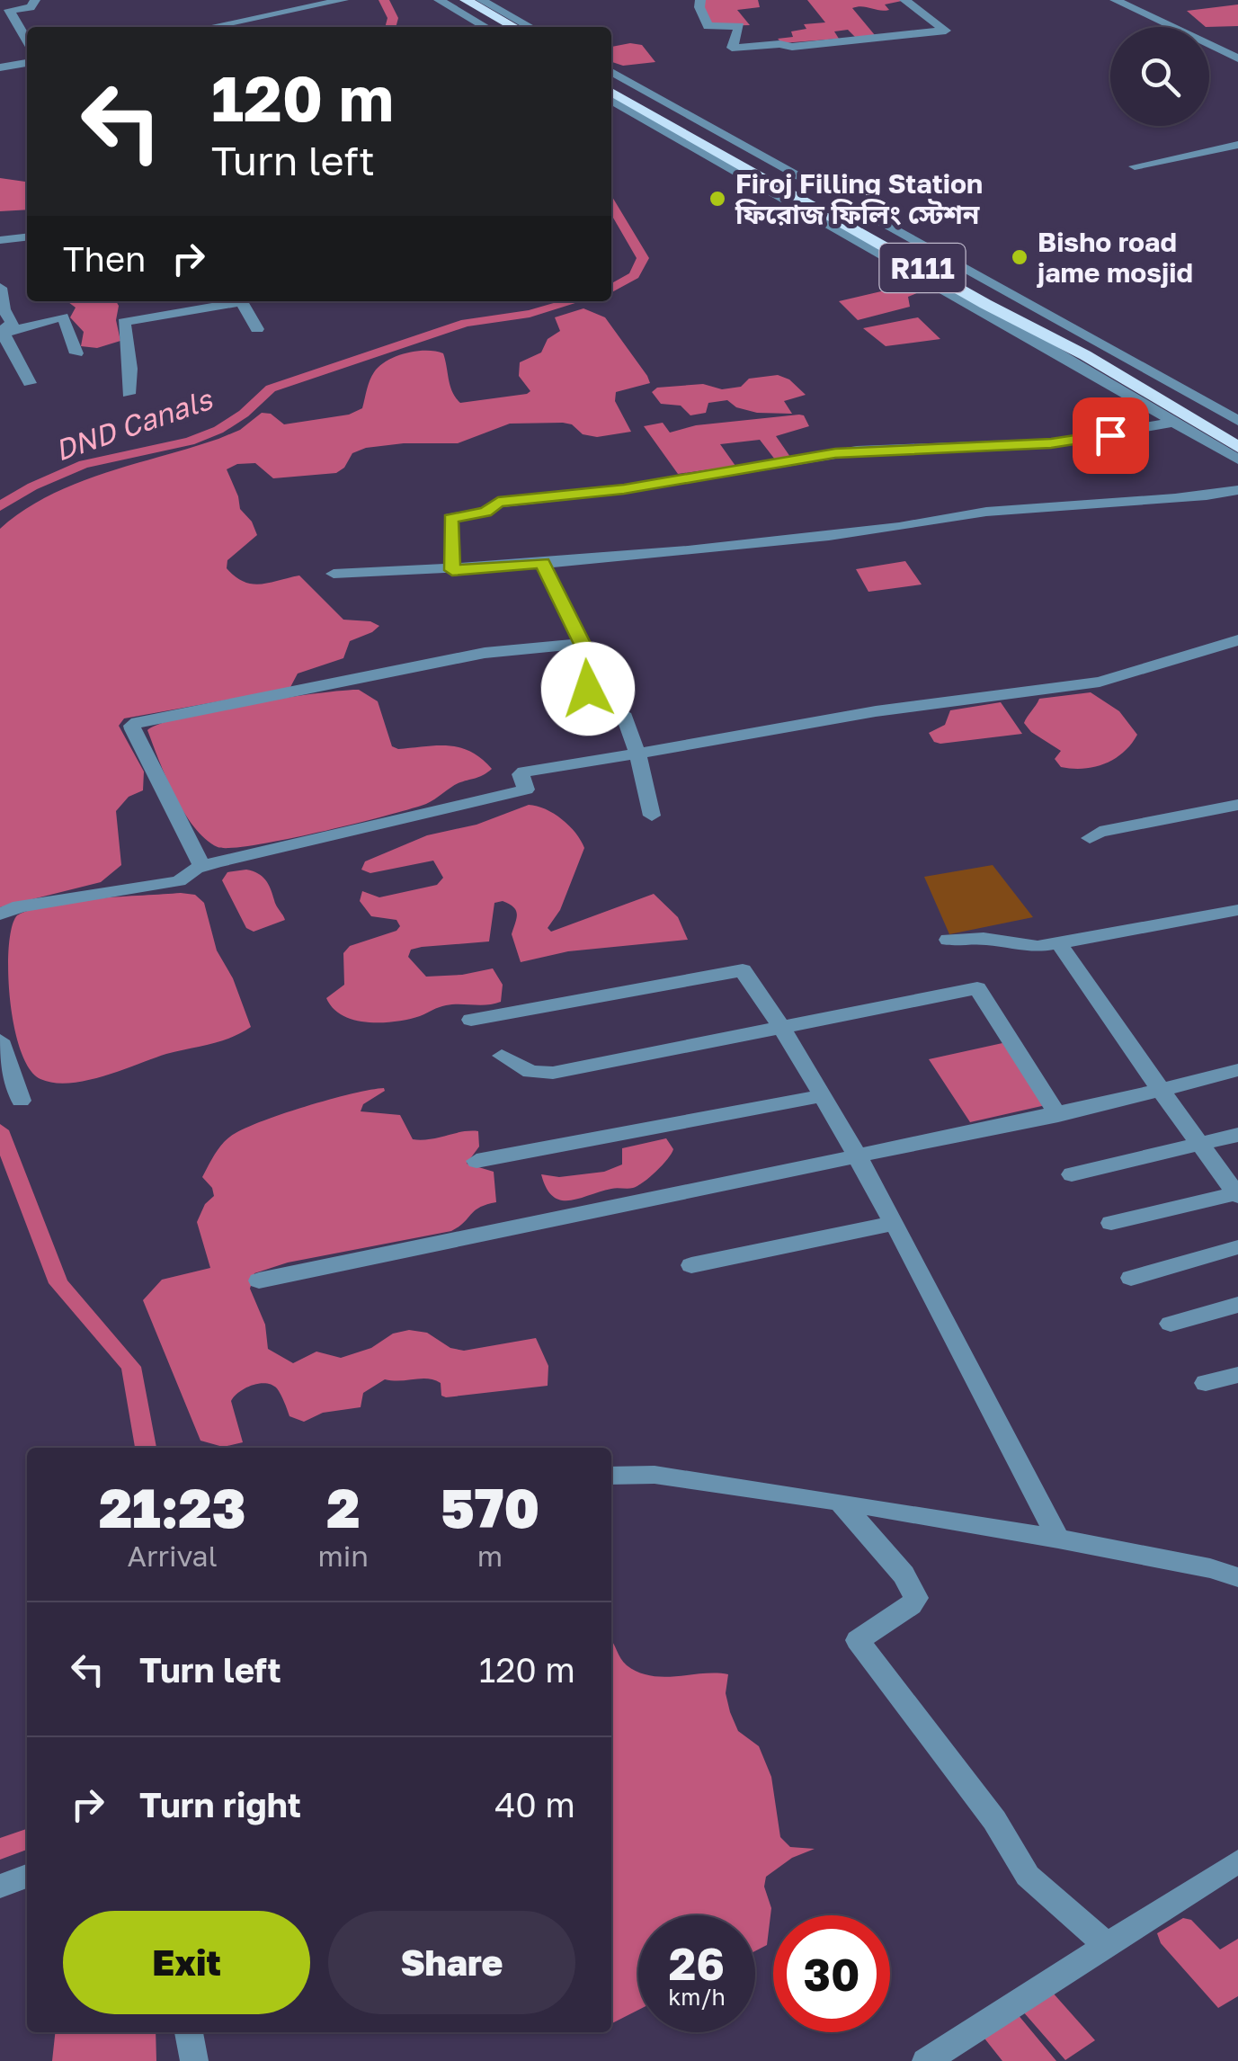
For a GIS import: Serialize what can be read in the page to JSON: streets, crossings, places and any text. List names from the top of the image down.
{
  "streets": {
    "main road": ["R111"]
  },
  "water": ["DND Canals"],
  "places": ["Firoj Filling Station ফিরোজ ফিলিং স্টেশন", "Bisho road jame mosjid"],
  "page": {
    "turn": ["120 m", "Turn left"],
    "then": "Then",
    "eta": [
      "21:23",
      "Arrival",
      "2",
      "min",
      "570",
      "m"
    ],
    "list": [
      {
        "name": "Turn left",
        "value": "120 m"
      },
      {
        "name": "Turn right",
        "value": "40 m"
      }
    ],
    "buttons": ["Exit", "Share"],
    "speed": "26 km/h",
    "limit": "30"
  }
}
